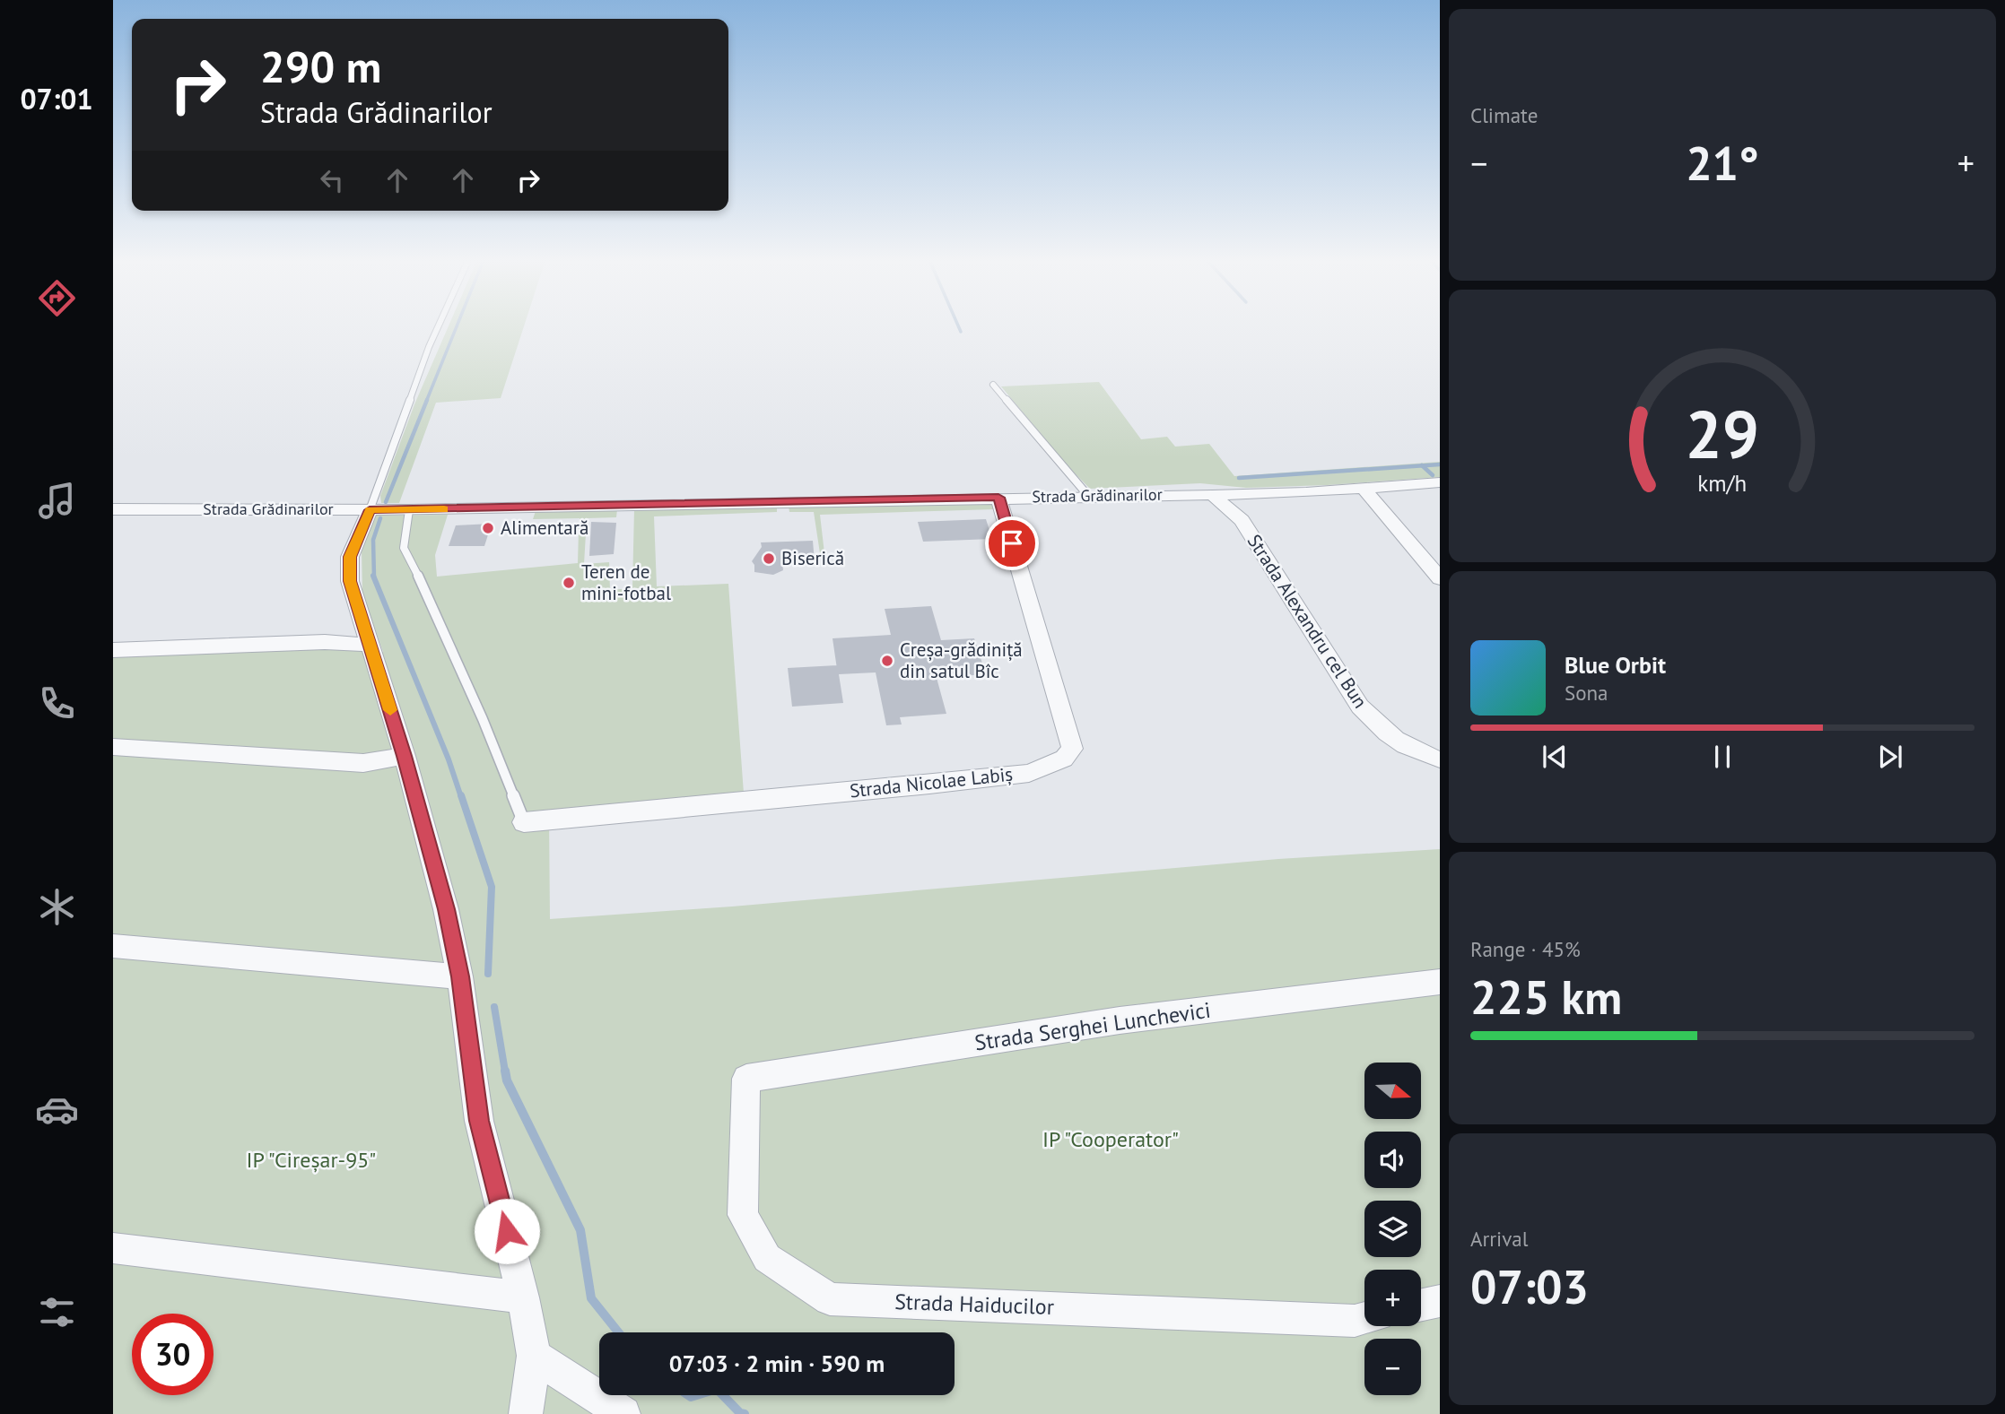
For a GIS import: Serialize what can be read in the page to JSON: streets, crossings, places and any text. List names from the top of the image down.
{
  "streets": {
    "street": [
      "Strada Grădinarilor",
      "Strada Alexandru cel Bun",
      "Strada Nicolae Labiș",
      "Strada Serghei Lunchevici",
      "Strada Haiducilor"
    ]
  },
  "crossings": [
    ["Strada Grădinarilor", "Strada Alexandru cel Bun"],
    ["Strada Grădinarilor", "Strada Nicolae Labiș"],
    ["Strada Serghei Lunchevici", "Strada Haiducilor"]
  ],
  "parks": ["IP \"Cooperator\"", "IP \"Cireșar-95\""],
  "places": [
    "Alimentară",
    "Biserică",
    "Teren de mini-fotbal",
    "Creșa-grădiniță din satul Bîc"
  ],
  "north": "right",
  "page": {
    "tabs": "07:01",
    "tile": [
      "Climate",
      ["Range · 45%", "225 km"],
      ["Arrival", "07:03"]
    ],
    "turn": ["290 m", "Strada Grădinarilor"],
    "heat": ["−", "21°", "+"],
    "song": ["Blue Orbit", "Sona"],
    "map_buttons": ["+", "−"],
    "limit": "30",
    "trip": "07:03 · 2 min · 590 m",
    "gauge": ["29", "km/h"]
  }
}
